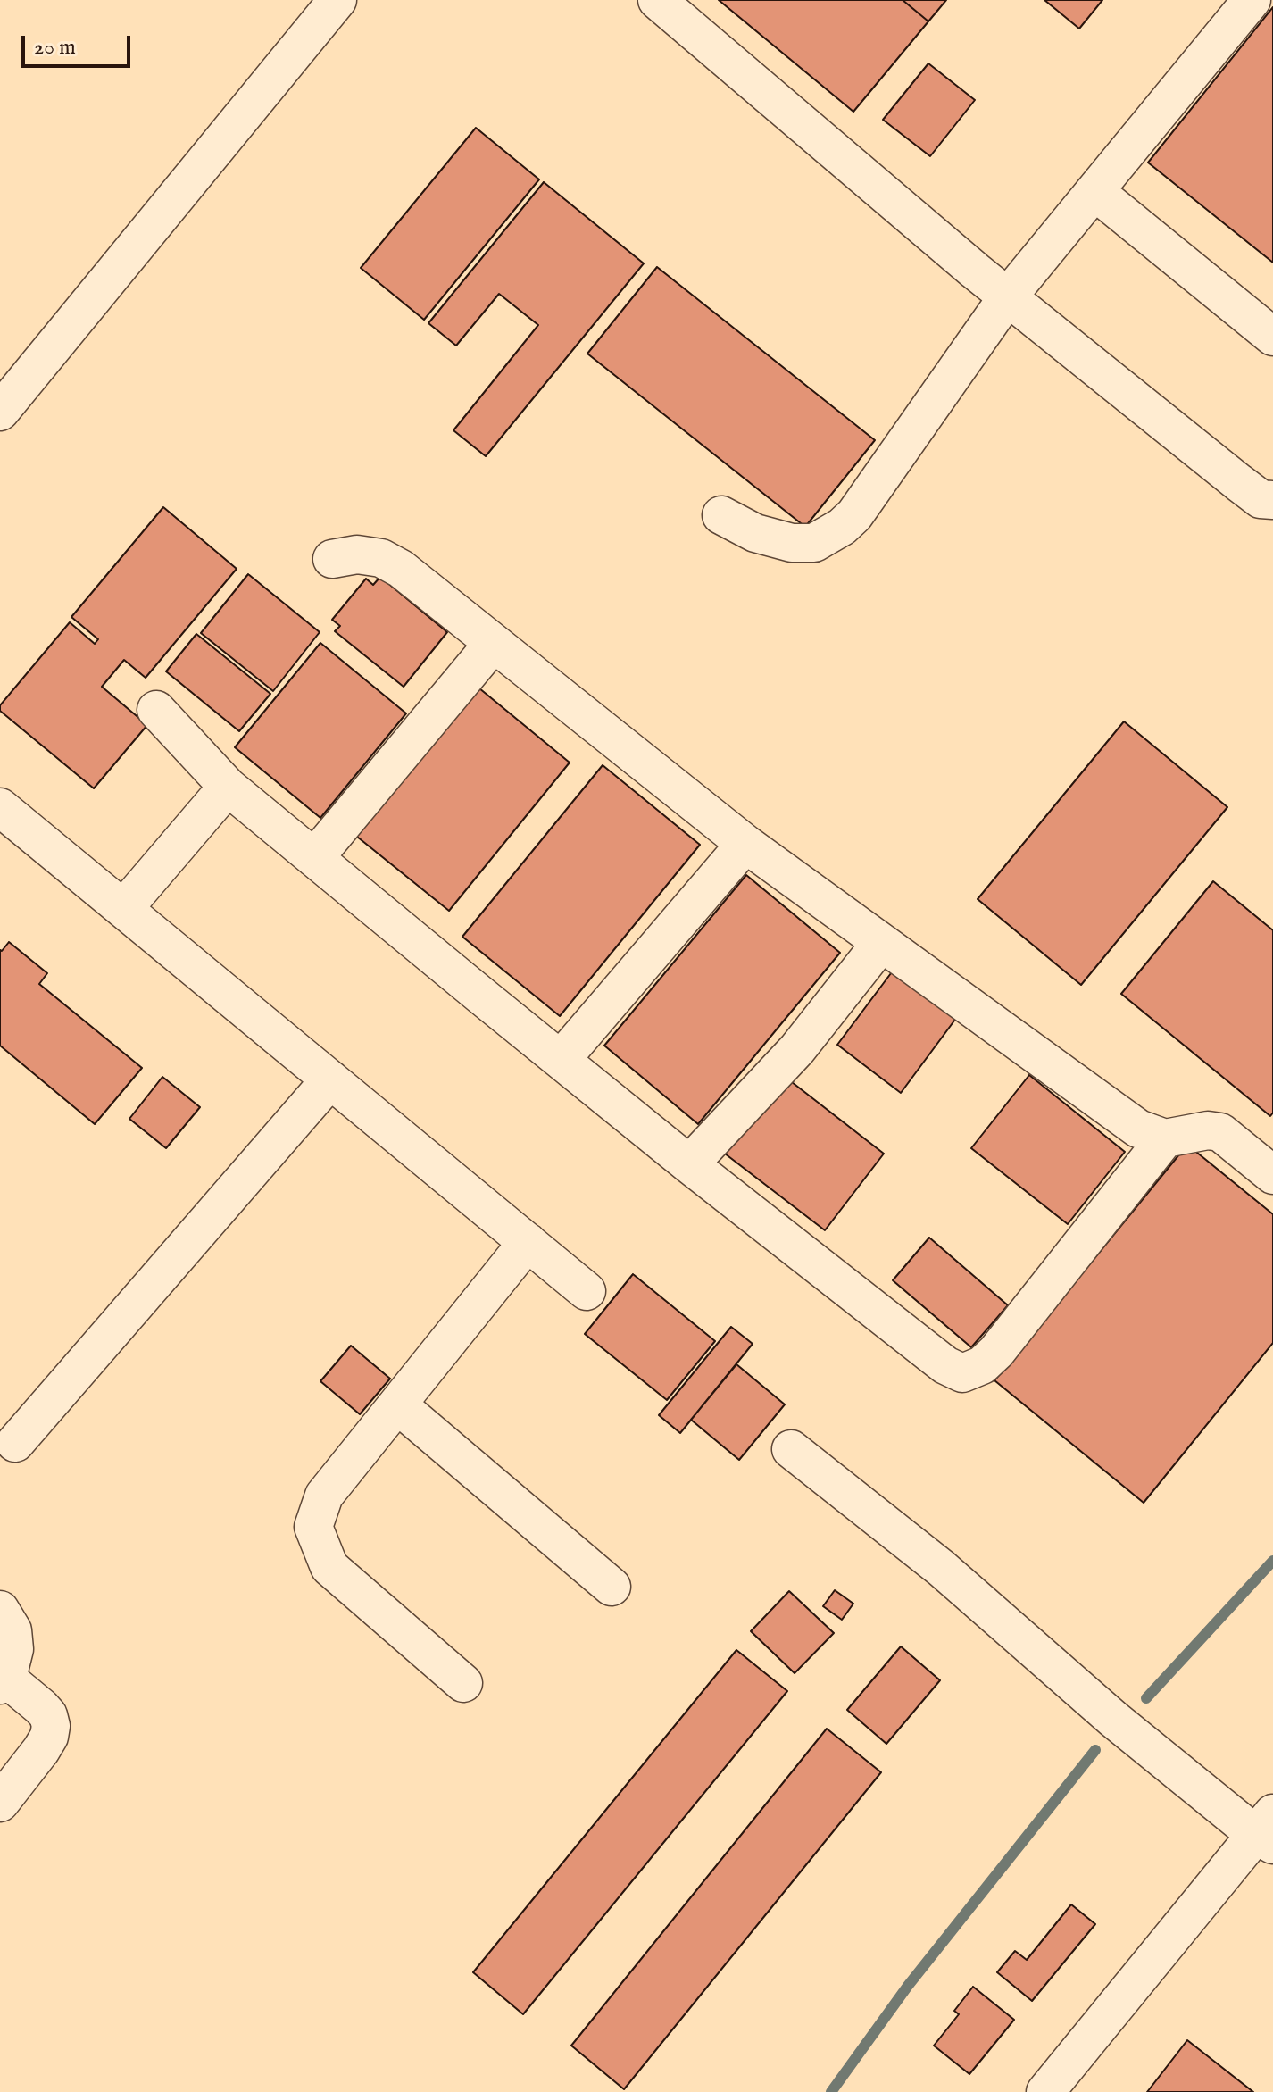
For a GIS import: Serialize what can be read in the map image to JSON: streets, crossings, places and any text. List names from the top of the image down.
{
  "scale_bar": "20 m"
}
